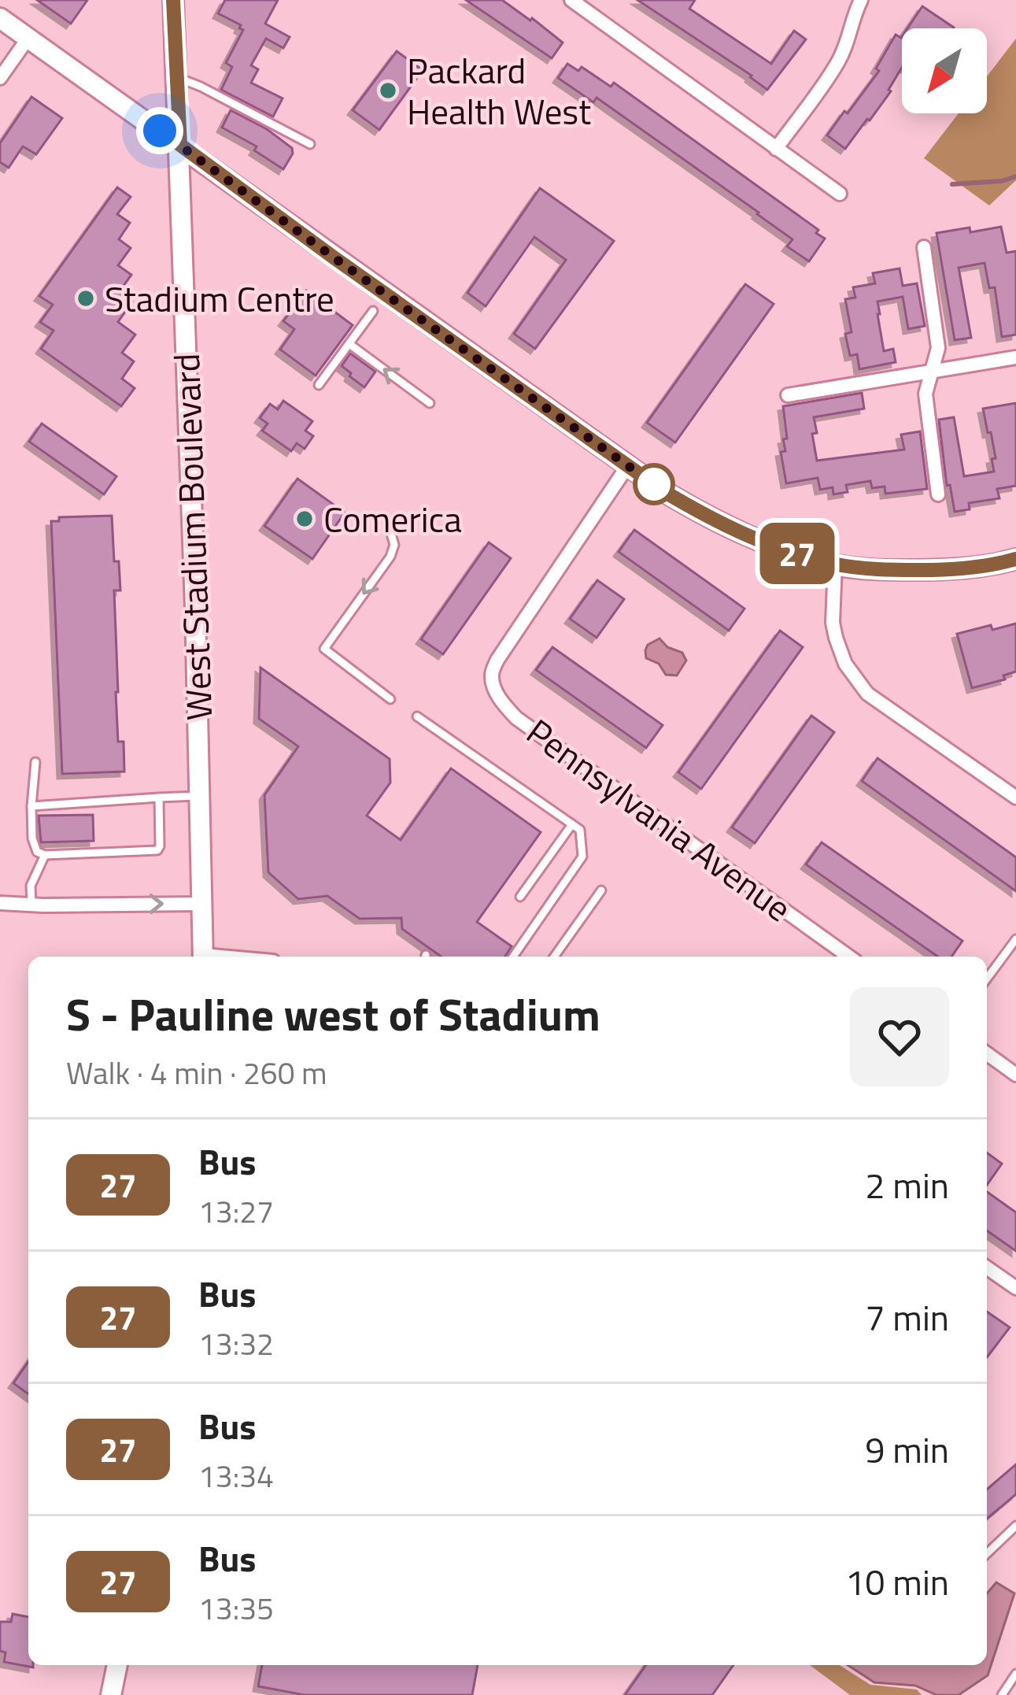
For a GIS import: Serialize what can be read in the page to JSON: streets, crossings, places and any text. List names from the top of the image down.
{
  "streets": {
    "street": ["West Stadium Boulevard", "Pennsylvania Avenue"]
  },
  "places": ["Packard Health West", "Stadium Centre", "Comerica"],
  "lines": ["bus line 27"],
  "north": "bottom left",
  "page": {
    "on_map": "27",
    "heading": ["S - Pauline west of Stadium", "Walk · 4 min · 260 m"],
    "list": [
      {
        "mark": "27",
        "name": "Bus",
        "note": "13:27",
        "value": "2 min"
      },
      {
        "mark": "27",
        "name": "Bus",
        "note": "13:32",
        "value": "7 min"
      },
      {
        "mark": "27",
        "name": "Bus",
        "note": "13:34",
        "value": "9 min"
      },
      {
        "mark": "27",
        "name": "Bus",
        "note": "13:35",
        "value": "10 min"
      }
    ]
  }
}
